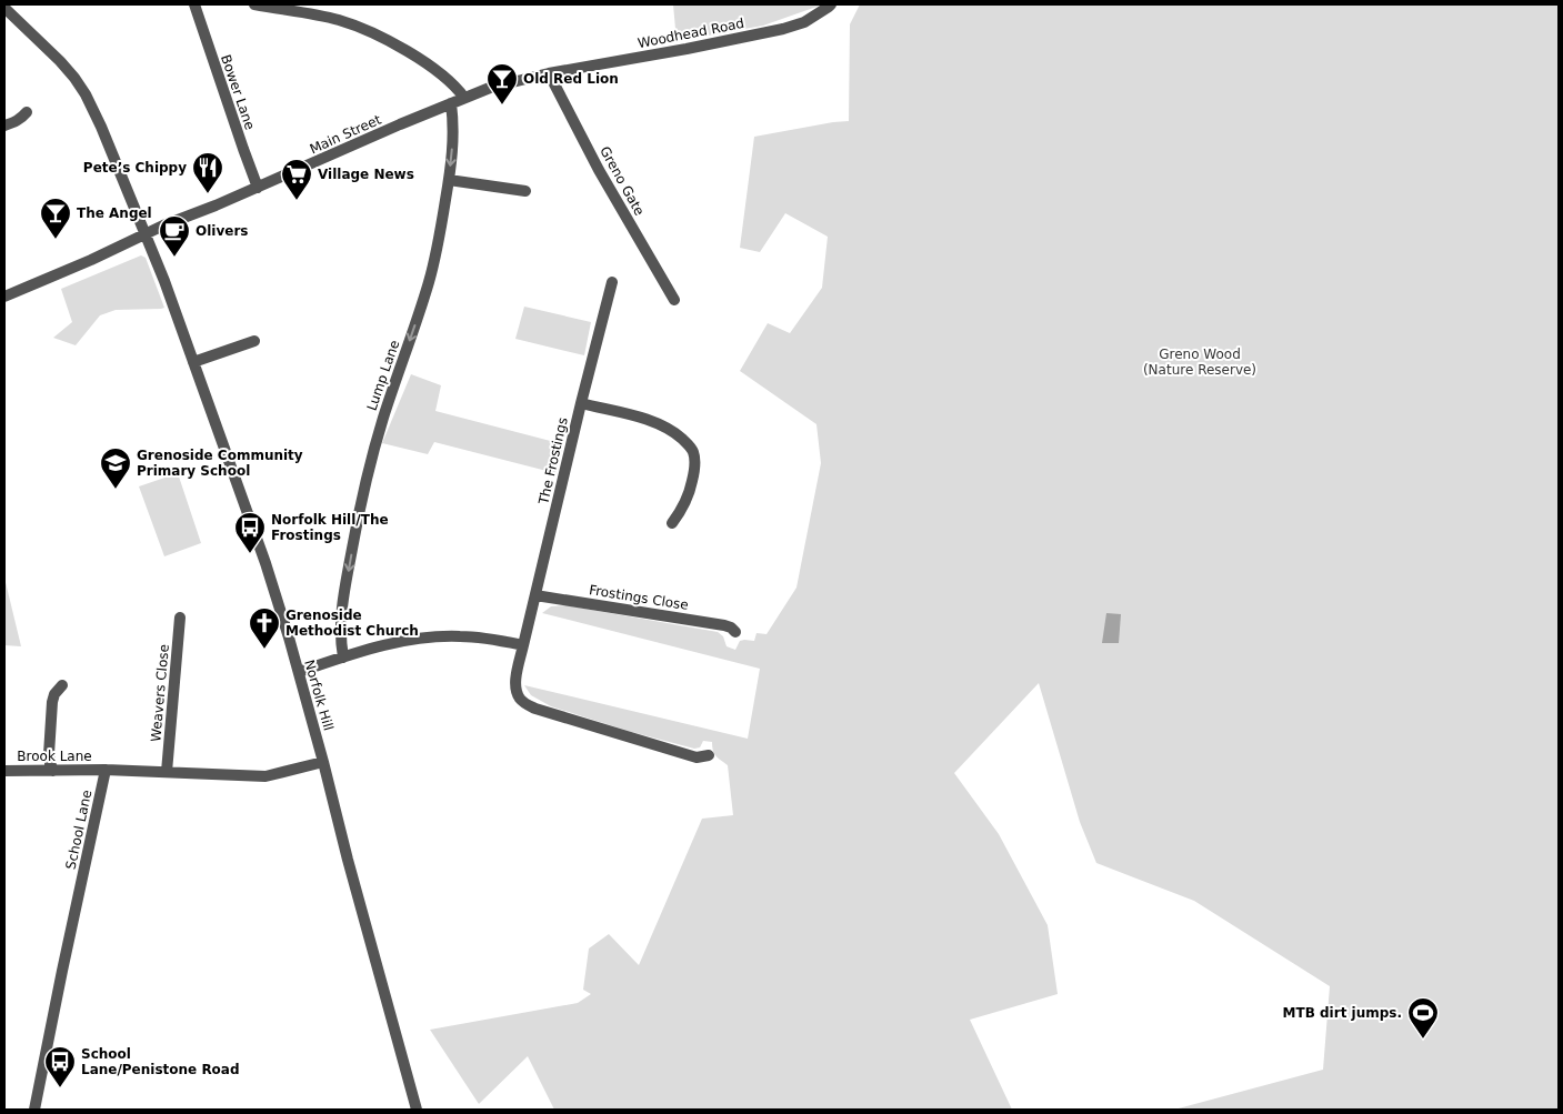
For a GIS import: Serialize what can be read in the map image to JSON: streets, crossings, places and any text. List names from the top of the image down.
{
  "streets": {
    "street": [
      "Woodhead Road",
      "Bower Lane",
      "Main Street",
      "Greno Gate",
      "Lump Lane",
      "The Frostings",
      "Frostings Close",
      "Weavers Close",
      "Norfolk Hill",
      "Brook Lane",
      "School Lane"
    ]
  },
  "crossings": [
    ["Woodhead Road", "Main Street"],
    ["Woodhead Road", "Greno Gate"],
    ["Bower Lane", "Main Street"],
    ["Main Street", "Greno Gate"],
    ["Main Street", "Lump Lane"],
    ["Main Street", "Norfolk Hill"],
    ["The Frostings", "Frostings Close"],
    ["Brook Lane", "School Lane"]
  ],
  "one_way": ["Lump Lane"],
  "parks": ["Greno Wood (Nature Reserve)"],
  "places": {
    "bar": ["Old Red Lion", "The Angel"],
    "restaurant": ["Pete’s Chippy"],
    "supermarket": ["Village News"],
    "cafe": ["Olivers"],
    "school or university": ["Grenoside Community Primary School"],
    "bus stop": ["Norfolk Hill/The Frostings", "School Lane/Penistone Road"],
    "church": ["Grenoside Methodist Church"],
    "sports": ["MTB dirt jumps."]
  }
}
